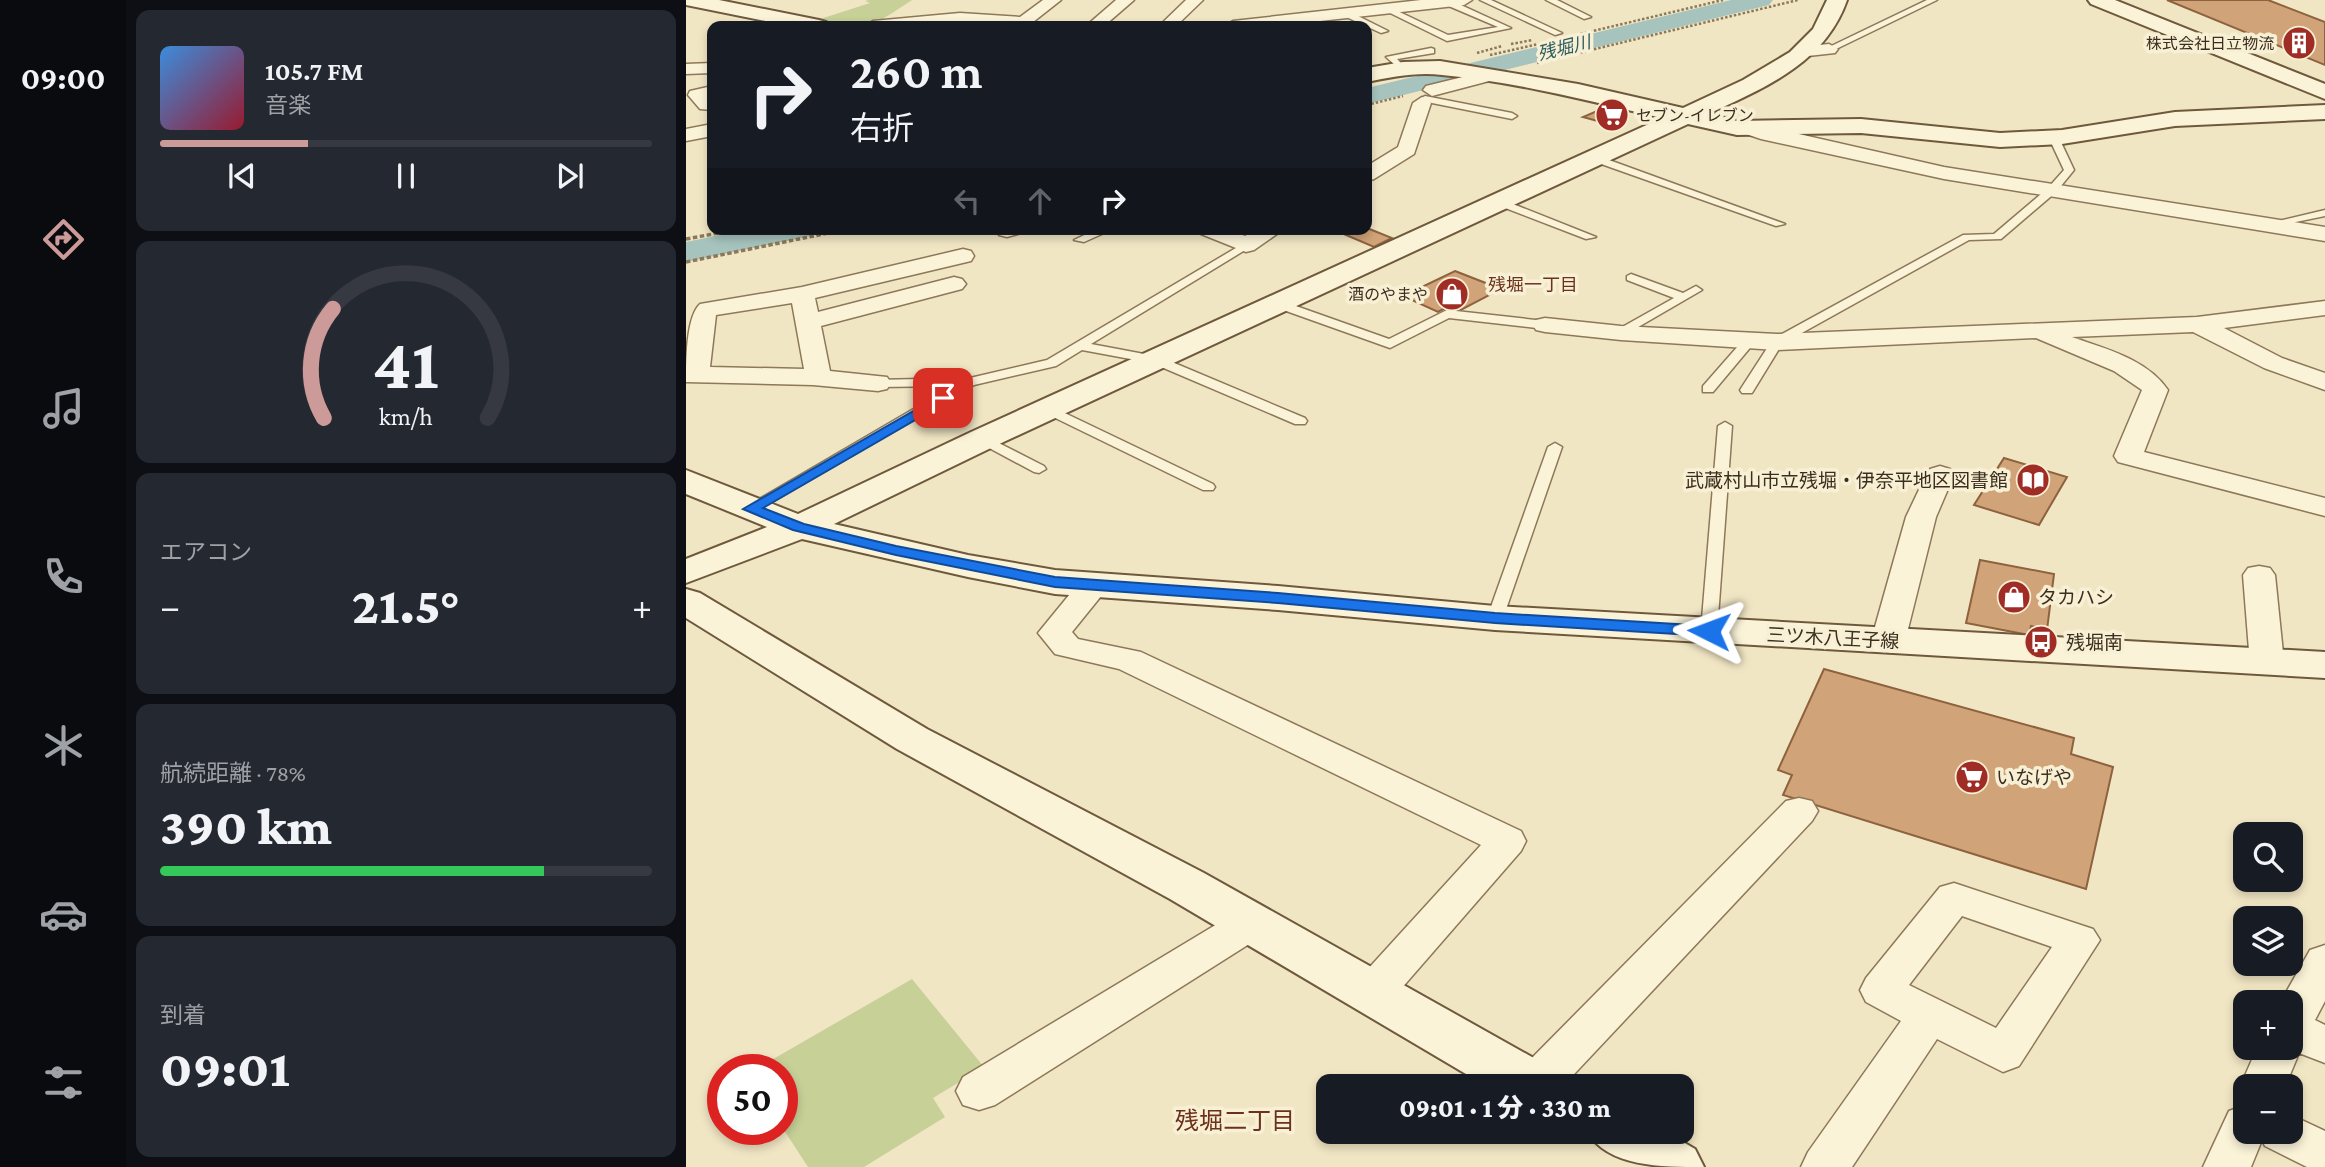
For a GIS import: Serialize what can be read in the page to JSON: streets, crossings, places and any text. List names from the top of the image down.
{
  "streets": {
    "street": ["三ツ木八王子線"]
  },
  "districts": ["残堀一丁目", "残堀二丁目"],
  "water": ["残堀川"],
  "places": {
    "building": ["株式会社日立物流"],
    "supermarket": ["セブン-イレブン", "いなげや"],
    "shop": ["酒のやまや", "タカハシ"],
    "library": ["武蔵村山市立残堀・伊奈平地区図書館"],
    "bus stop": ["残堀南"]
  },
  "page": {
    "tabs": "09:00",
    "turn": ["260 m", "右折"],
    "song": ["105.7 FM", "音楽"],
    "tile": [
      "エアコン",
      ["航続距離 · 78%", "390 km"],
      ["到着", "09:01"]
    ],
    "heat": ["−", "21.5°", "+"],
    "map_buttons": ["+", "−"],
    "limit": "50",
    "trip": "09:01 · 1 分 · 330 m",
    "gauge": ["41", "km/h"]
  }
}
